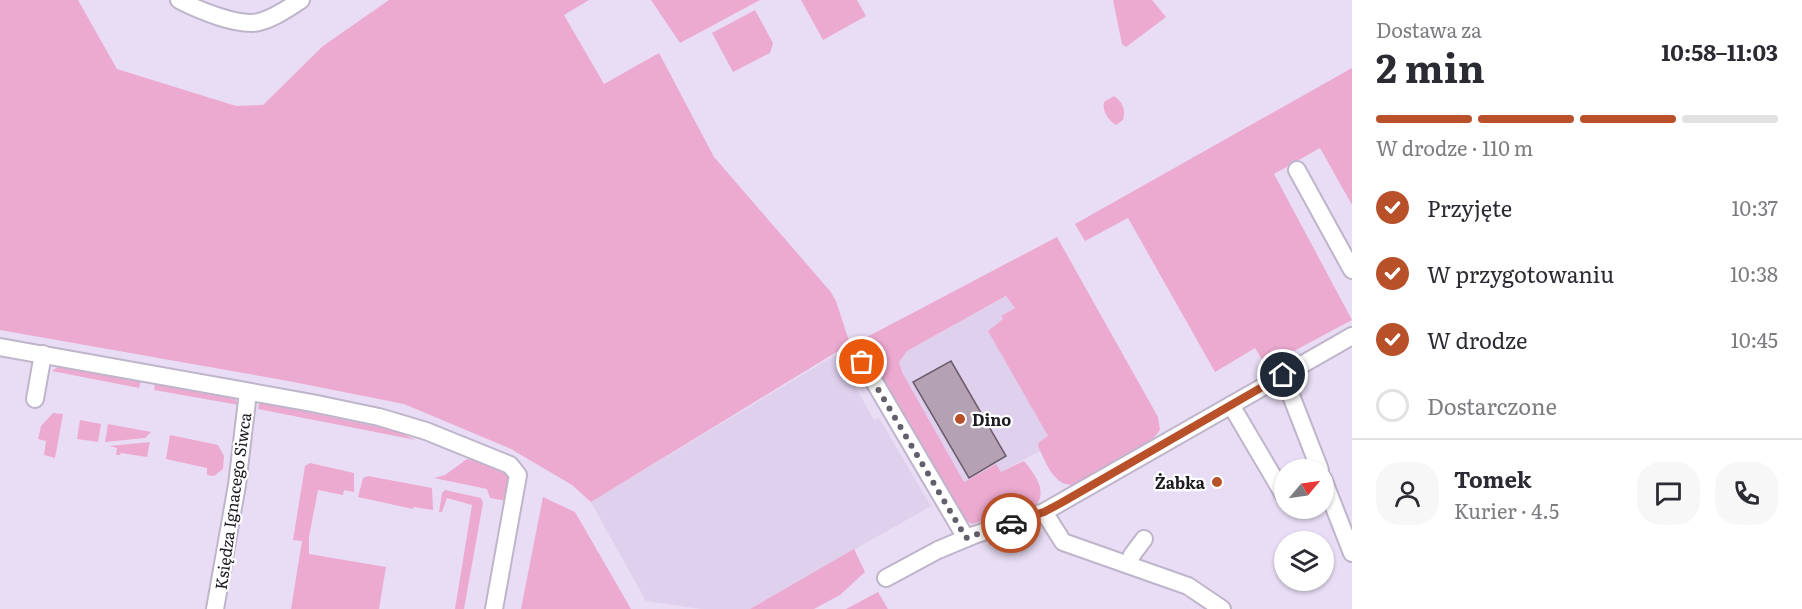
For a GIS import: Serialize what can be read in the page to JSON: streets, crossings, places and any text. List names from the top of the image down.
{
  "streets": {
    "street": ["Księdza Ignacego Siwca"]
  },
  "places": ["Dino", "Żabka"],
  "north": "top right",
  "page": {
    "heading": ["2 min", "Dostawa za", "10:58–11:03"],
    "panel": ["Tomek", "Kurier · 4.5"],
    "bar": "W drodze · 110 m",
    "list": [
      ["Przyjęte", "10:37"],
      ["W przygotowaniu", "10:38"],
      ["W drodze", "10:45"],
      "Dostarczone"
    ]
  }
}
